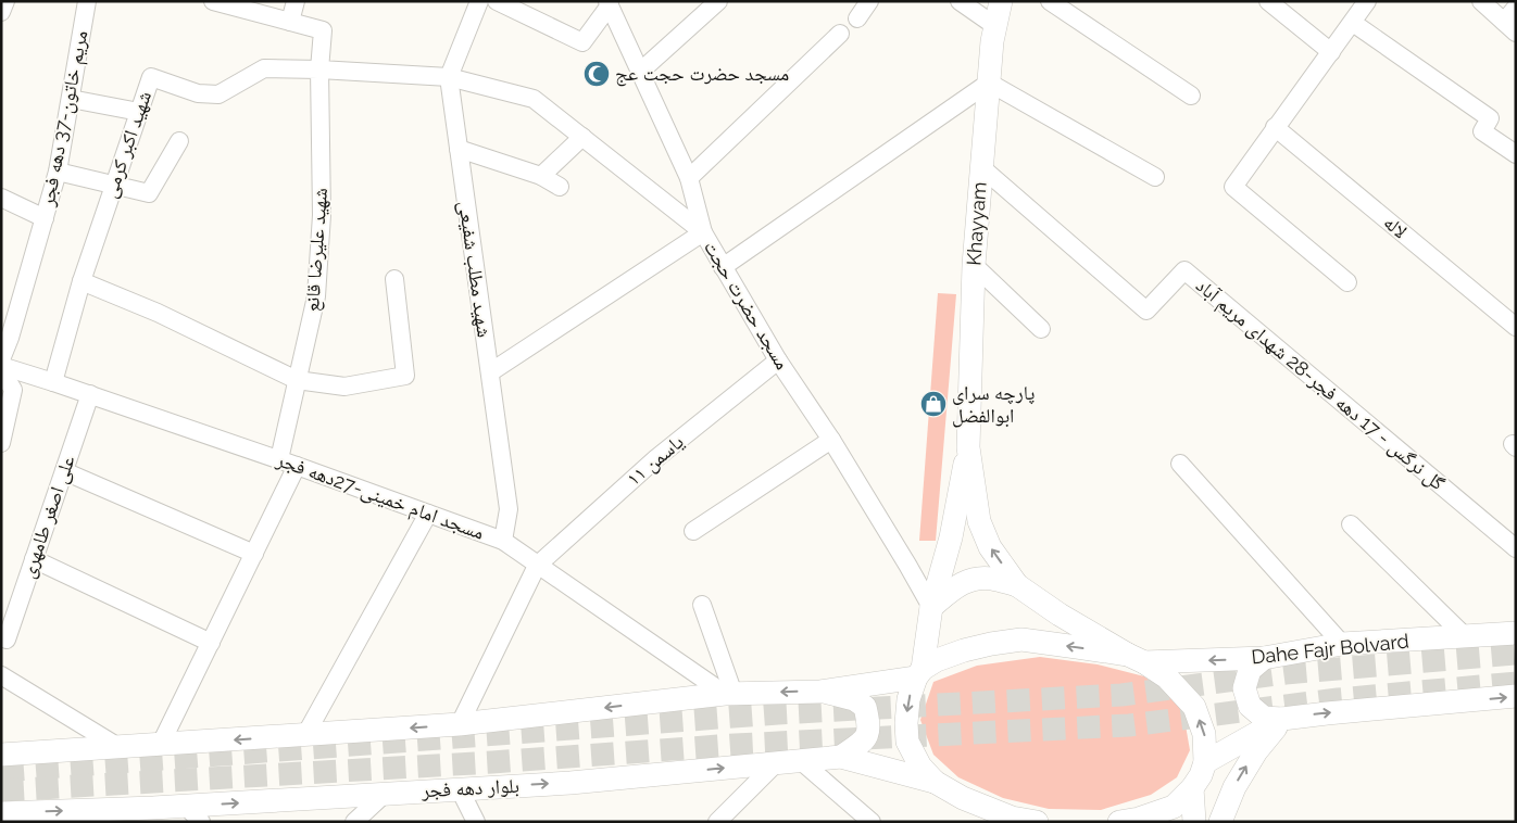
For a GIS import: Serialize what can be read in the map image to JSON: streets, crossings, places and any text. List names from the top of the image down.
{
  "streets": {
    "main road": ["Khayyam", "Dahe Fajr Bolvard", "بلوار دهه فجر"],
    "street": [
      "مریم خاتون-37 دهه فجر",
      "شهید اکبر کرمی",
      "لاله",
      "شهید علیرضا قانع",
      "شهید مطلب شفیعی",
      "مسجد حضرت حجت",
      "گل نرگس - 17 دهه فجر-28 شهدای مریم آباد",
      "یاسمن ۱۱",
      "مسجد امام خمینی-27دهه فجر",
      "علی اصغر طامهری"
    ]
  },
  "crossings": [
    ["شهید اکبر کرمی", "شهید علیرضا قانع"],
    ["شهید اکبر کرمی", "مسجد حضرت حجت"],
    ["شهید اکبر کرمی", "مسجد امام خمینی-27دهه فجر"],
    ["Khayyam", "مسجد حضرت حجت"],
    ["Khayyam", "گل نرگس - 17 دهه فجر-28 شهدای مریم آباد"],
    ["Khayyam", "Dahe Fajr Bolvard"],
    ["Khayyam", "بلوار دهه فجر"],
    ["شهید علیرضا قانع", "مسجد حضرت حجت"],
    ["شهید علیرضا قانع", "مسجد امام خمینی-27دهه فجر"],
    ["شهید مطلب شفیعی", "مسجد حضرت حجت"],
    ["شهید مطلب شفیعی", "مسجد امام خمینی-27دهه فجر"],
    ["مسجد حضرت حجت", "یاسمن ۱۱"],
    ["یاسمن ۱۱", "مسجد امام خمینی-27دهه فجر"],
    ["مسجد امام خمینی-27دهه فجر", "علی اصغر طامهری"]
  ],
  "places": {
    "mosque": ["مسجد حضرت حجت عج"],
    "shop": ["پارچه سرای ابوالفضل"]
  }
}
